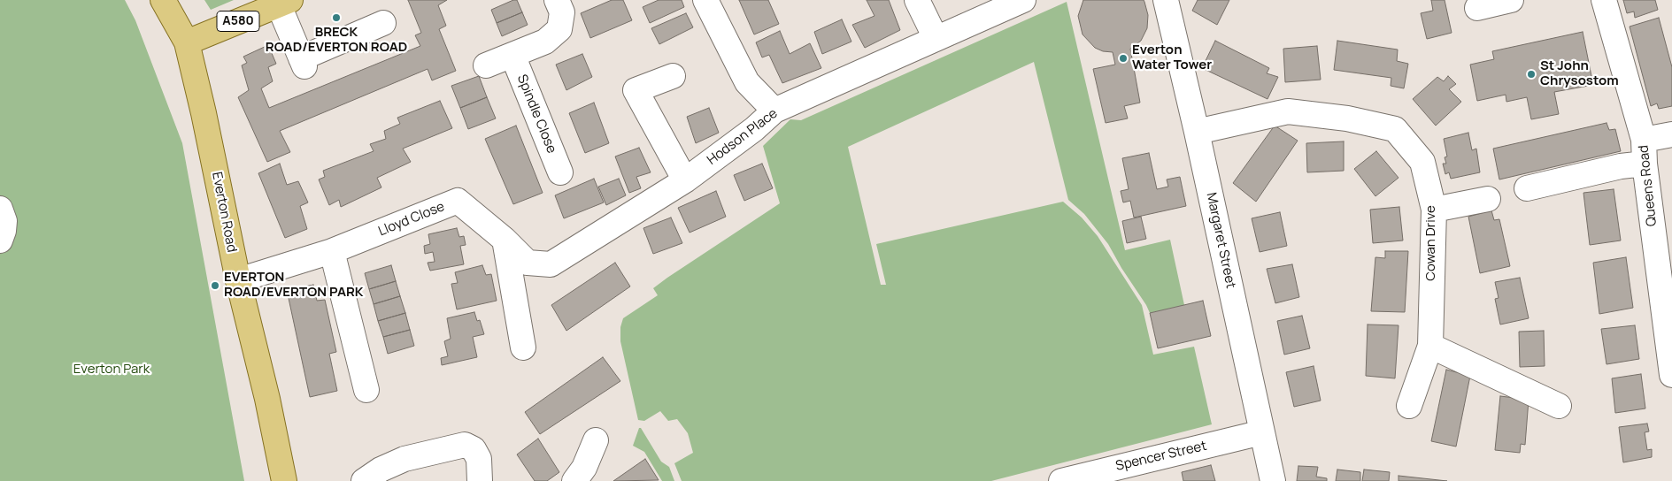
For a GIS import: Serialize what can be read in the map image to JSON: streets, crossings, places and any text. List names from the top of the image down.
{
  "streets": {
    "main road": ["A580", "Everton Road"],
    "street": [
      "Spindle Close",
      "Hodson Place",
      "Queens Road",
      "Lloyd Close",
      "Margaret Street",
      "Cowan Drive",
      "Spencer Street"
    ]
  },
  "crossings": [
    ["A580", "Everton Road"],
    ["Hodson Place", "Lloyd Close"],
    ["Everton Road", "Lloyd Close"],
    ["Margaret Street", "Cowan Drive"],
    ["Margaret Street", "Spencer Street"]
  ],
  "parks": ["Everton Park"],
  "places": [
    "BRECK ROAD/EVERTON ROAD",
    "Everton Water Tower",
    "St John Chrysostom",
    "EVERTON ROAD/EVERTON PARK"
  ]
}
